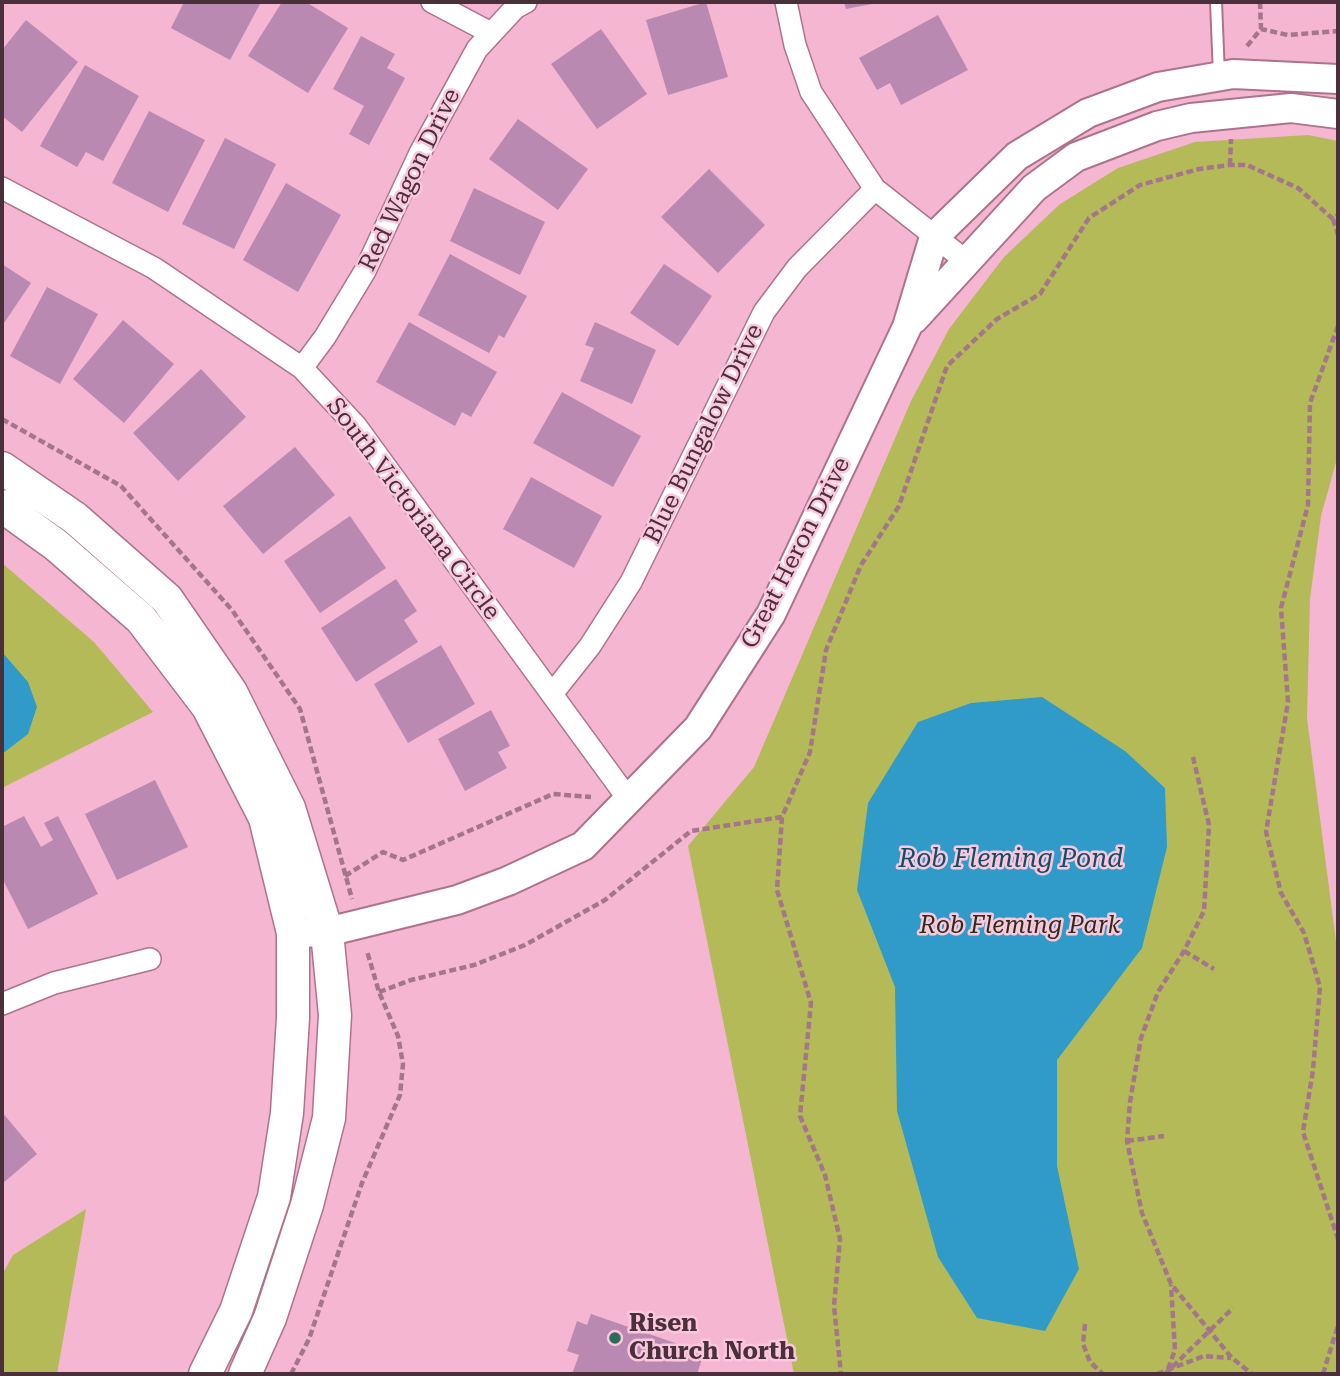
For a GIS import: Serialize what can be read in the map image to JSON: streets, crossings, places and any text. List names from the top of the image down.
{
  "streets": {
    "street": [
      "Red Wagon Drive",
      "Blue Bungalow Drive",
      "South Victoriana Circle",
      "Great Heron Drive"
    ]
  },
  "crossings": [
    ["Red Wagon Drive", "South Victoriana Circle"],
    ["Blue Bungalow Drive", "South Victoriana Circle"],
    ["South Victoriana Circle", "Great Heron Drive"]
  ],
  "water": ["Rob Fleming Pond"],
  "parks": ["Rob Fleming Park"],
  "places": ["Risen Church North"]
}
